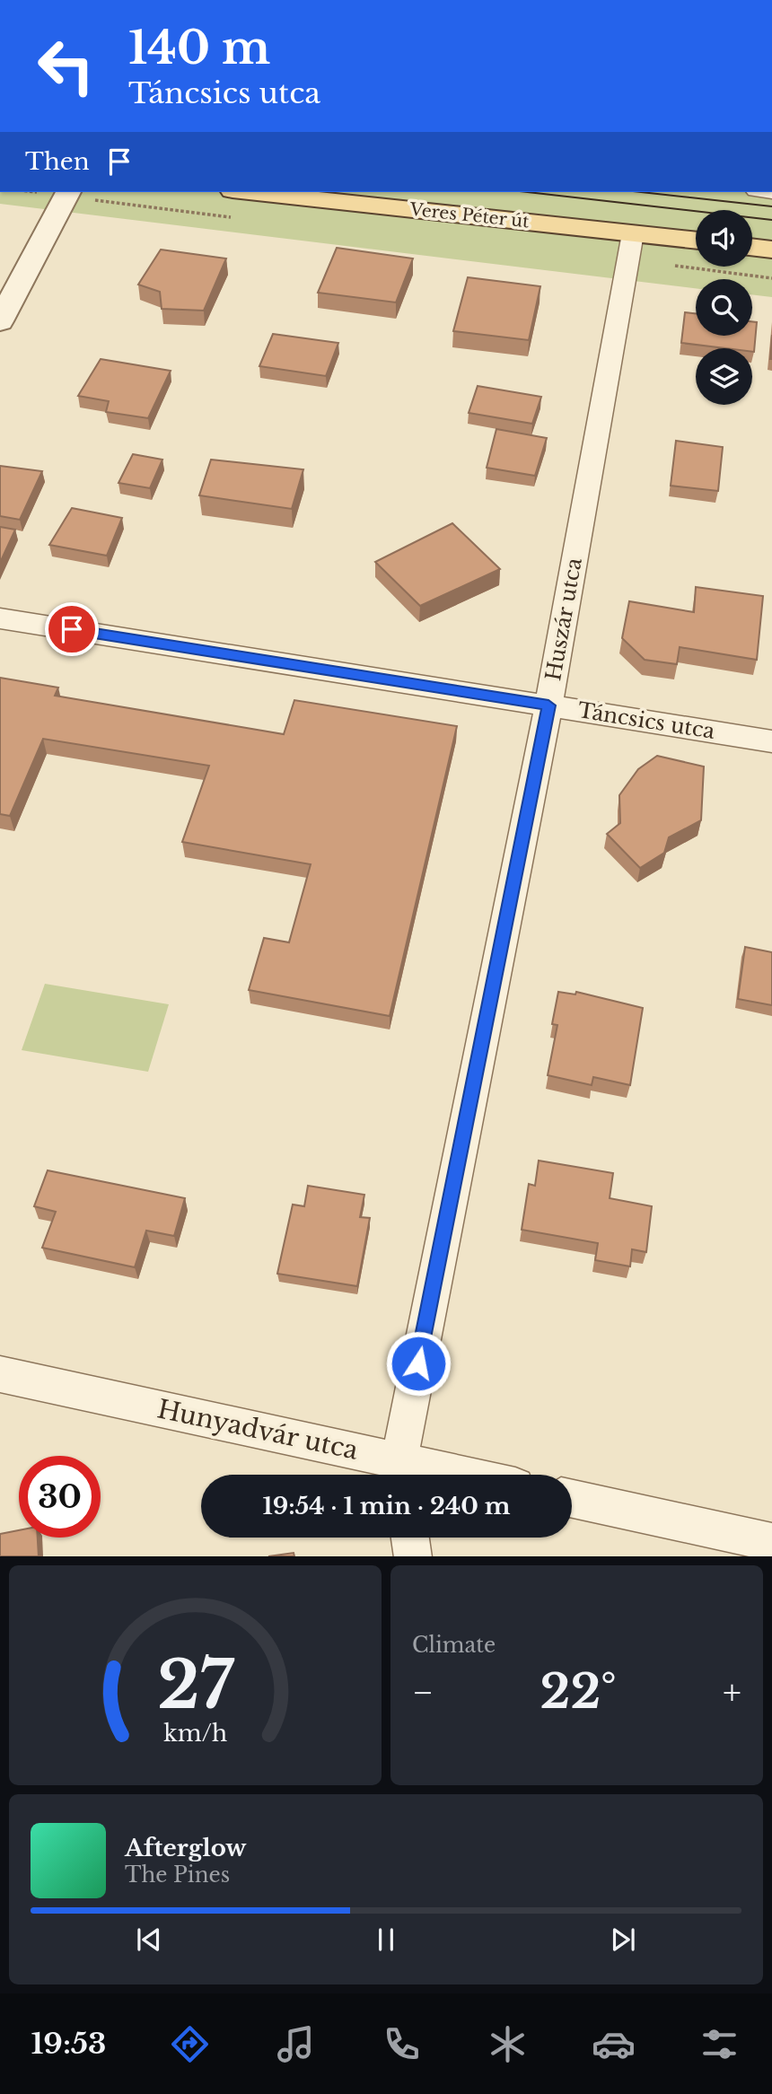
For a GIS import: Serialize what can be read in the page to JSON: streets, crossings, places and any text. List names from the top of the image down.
{
  "streets": {
    "main road": ["Veres Péter út"],
    "street": ["Huszár utca", "Táncsics utca", "Hunyadvár utca"]
  },
  "crossings": [
    ["Veres Péter út", "Huszár utca"],
    ["Huszár utca", "Táncsics utca"],
    ["Huszár utca", "Hunyadvár utca"]
  ],
  "page": {
    "turn": ["140 m", "Táncsics utca"],
    "then": "Then",
    "limit": "30",
    "trip": "19:54 · 1 min · 240 m",
    "tile": "Climate",
    "heat": ["−", "22°", "+"],
    "song": ["Afterglow", "The Pines"],
    "tabs": "19:53",
    "gauge": ["27", "km/h"]
  }
}
